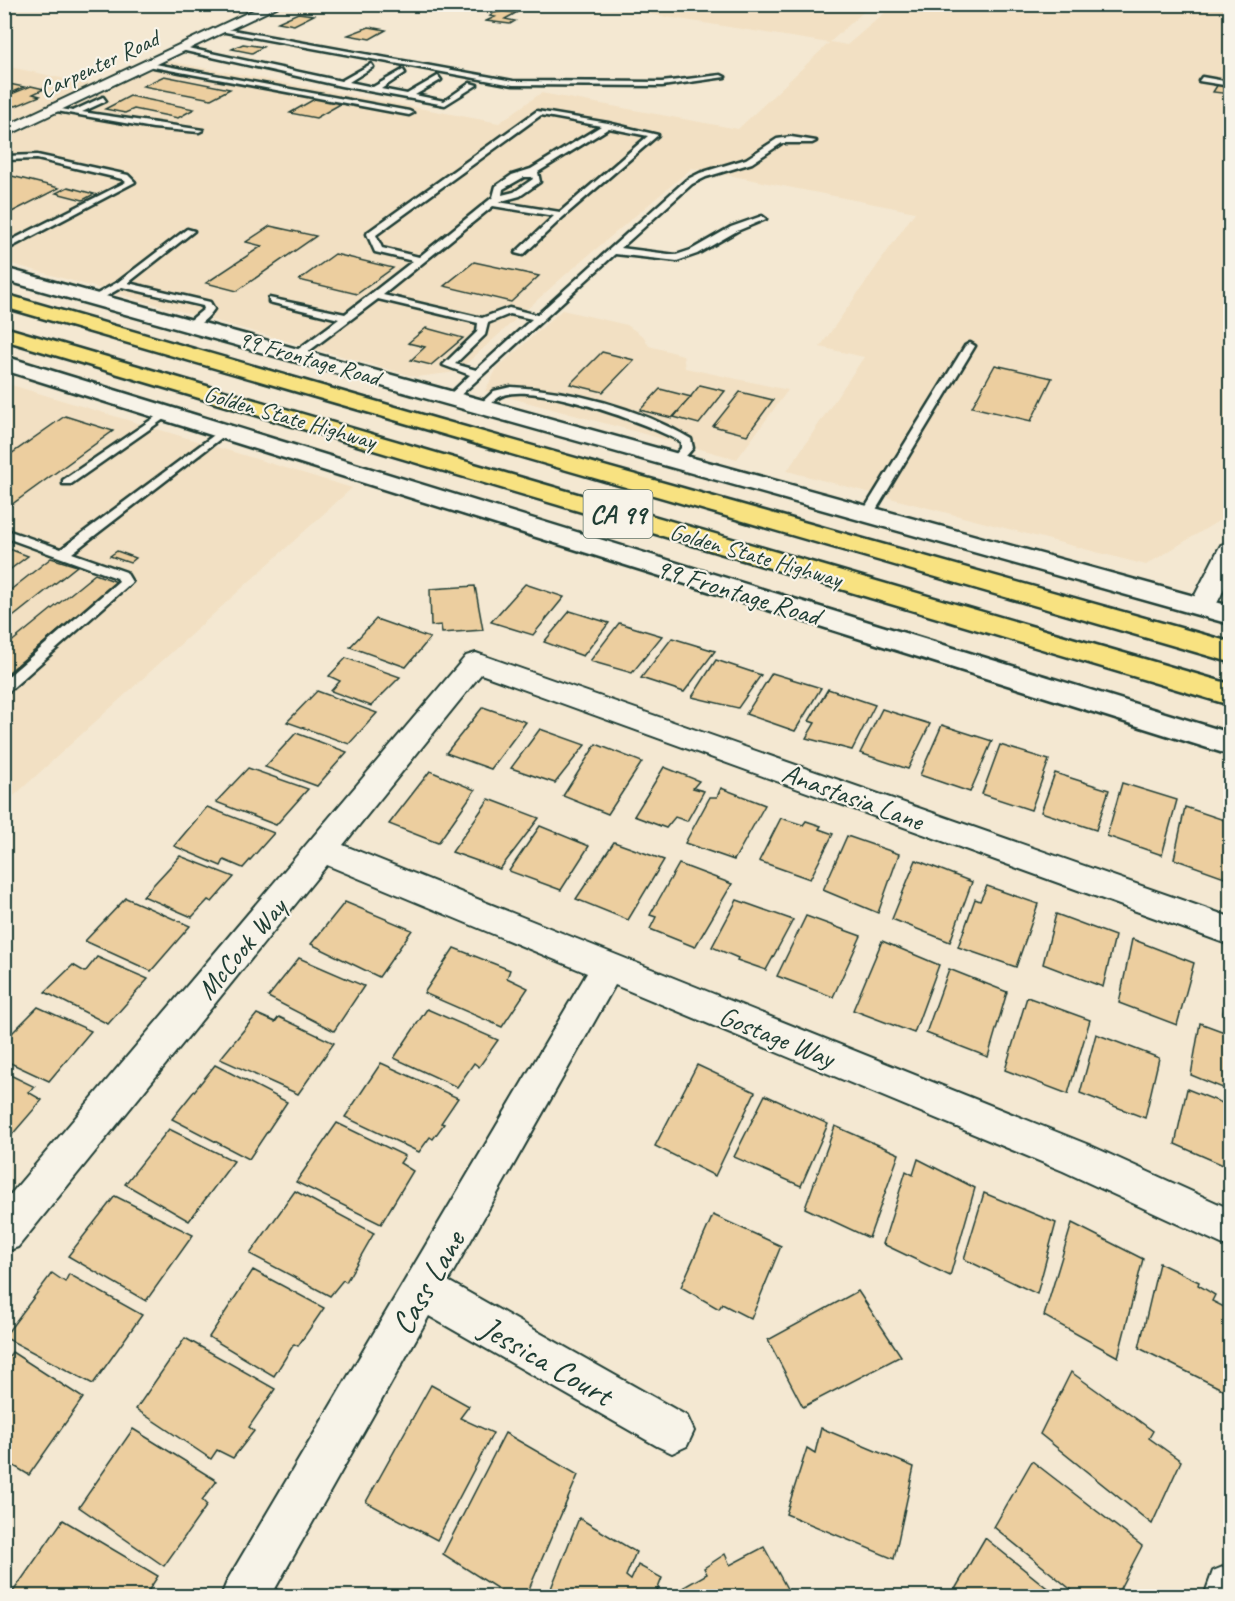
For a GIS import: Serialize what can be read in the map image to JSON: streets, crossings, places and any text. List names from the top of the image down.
{
  "streets": {
    "highway": ["Golden State Highway", "CA 99"],
    "street": [
      "Carpenter Road",
      "99 Frontage Road",
      "Anastasia Lane",
      "McCook Way",
      "Gostage Way",
      "Cass Lane",
      "Jessica Court"
    ]
  },
  "crossings": [
    ["Anastasia Lane", "McCook Way"],
    ["McCook Way", "Gostage Way"],
    ["Gostage Way", "Cass Lane"],
    ["Cass Lane", "Jessica Court"]
  ]
}
